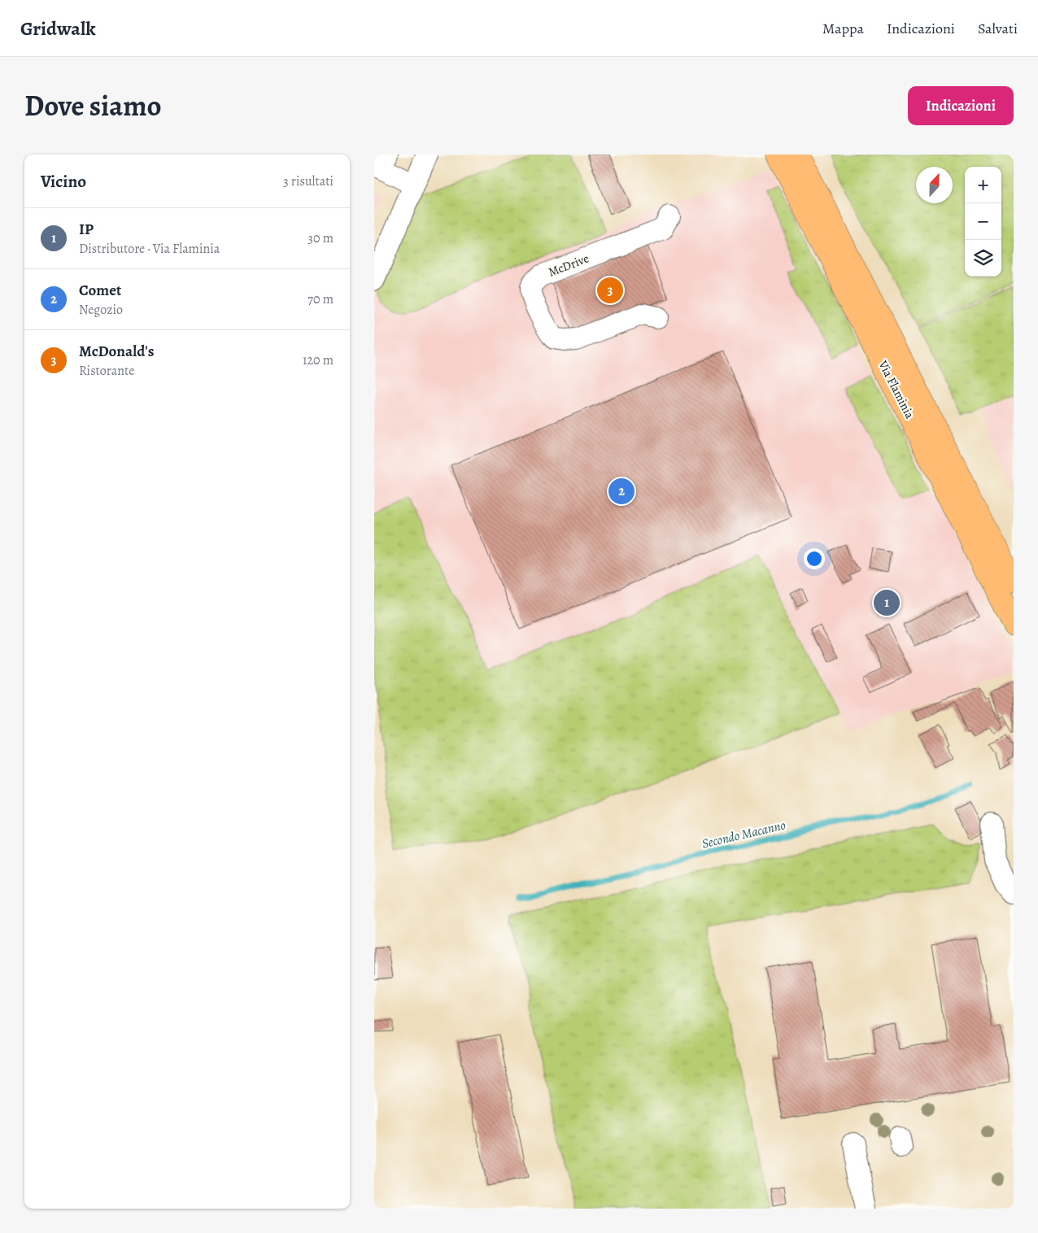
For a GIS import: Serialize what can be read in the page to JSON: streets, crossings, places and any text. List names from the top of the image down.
{
  "streets": {
    "main road": ["Via Flaminia"],
    "street": ["McDrive"]
  },
  "water": ["Secondo Macanno"],
  "north": "top",
  "page": {
    "header": "Gridwalk",
    "nav": ["Mappa", "Indicazioni", "Salvati"],
    "title": "Dove siamo",
    "buttons": "Indicazioni",
    "heading": ["Vicino", "3 risultati"],
    "map_buttons": ["+", "−"],
    "list": [
      {
        "mark": "1",
        "name": "IP",
        "note": "Distributore · Via Flaminia",
        "value": "30 m"
      },
      {
        "mark": "2",
        "name": "Comet",
        "note": "Negozio",
        "value": "70 m"
      },
      {
        "mark": "3",
        "name": "McDonald's",
        "note": "Ristorante",
        "value": "120 m"
      }
    ],
    "pins": ["3", "2", "1"]
  }
}
